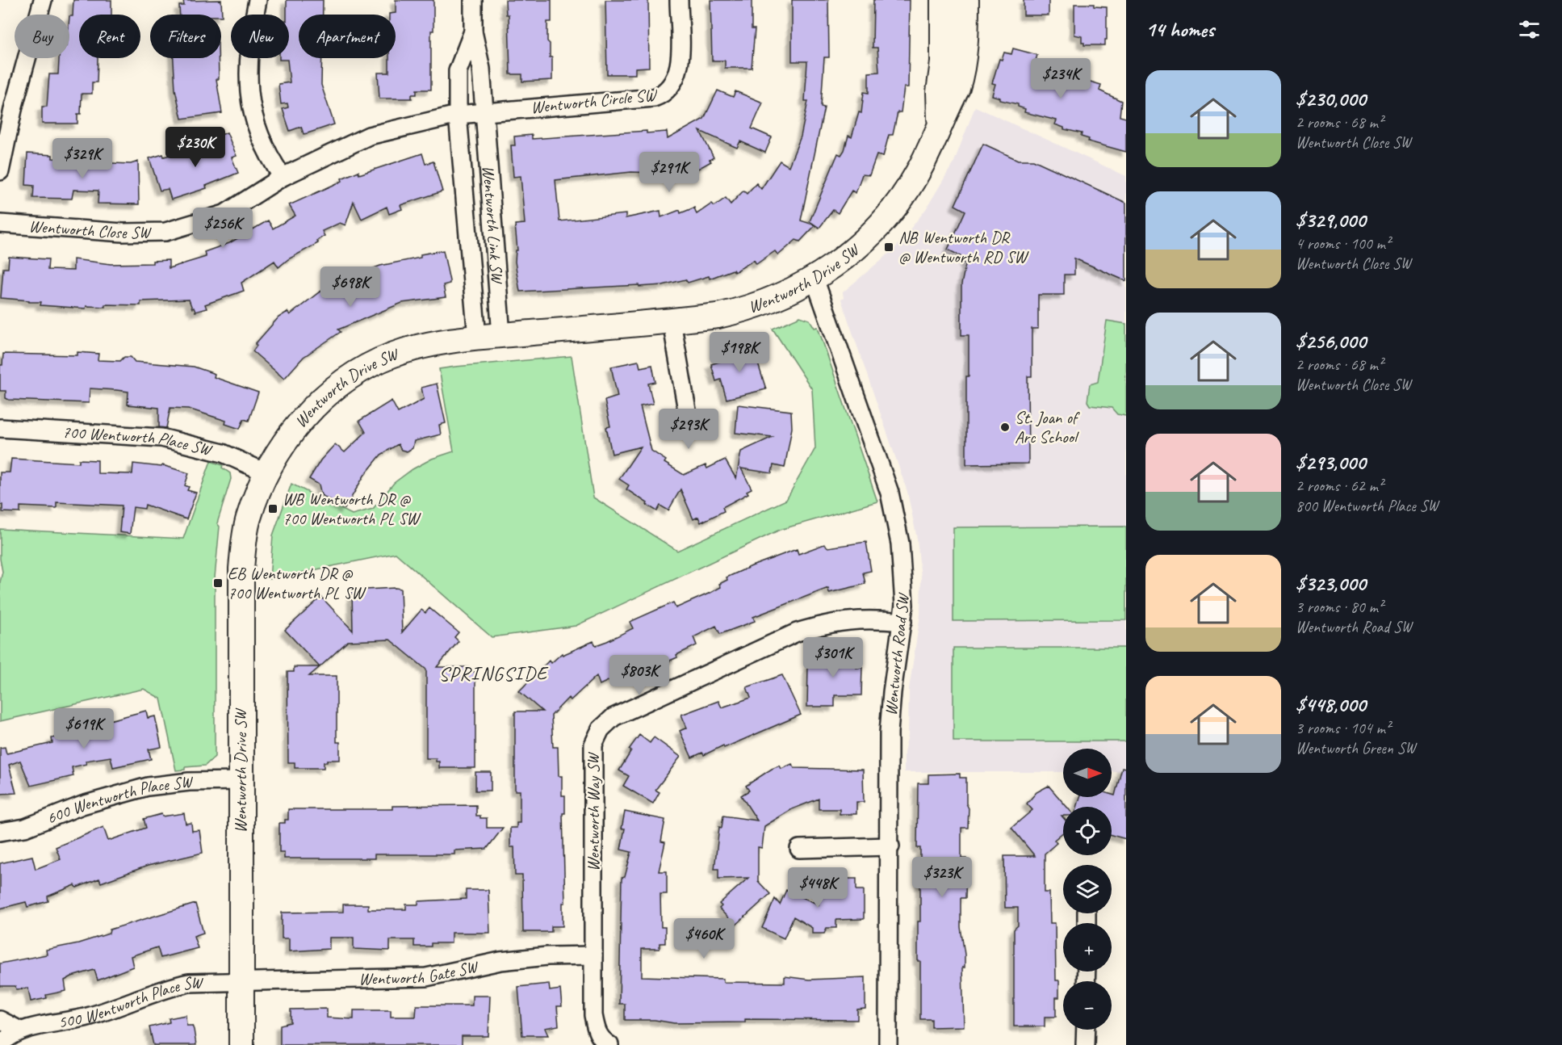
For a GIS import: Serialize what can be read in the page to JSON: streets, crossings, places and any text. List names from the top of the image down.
{
  "streets": {
    "street": [
      "Wentworth Circle SW",
      "Wentworth Link SW",
      "Wentworth Close SW",
      "Wentworth Drive SW",
      "700 Wentworth Place SW",
      "Wentworth Road SW",
      "600 Wentworth Place SW",
      "Wentworth Way SW",
      "Wentworth Gate SW",
      "500 Wentworth Place SW"
    ]
  },
  "crossings": [
    ["Wentworth Circle SW", "Wentworth Link SW"],
    ["Wentworth Circle SW", "Wentworth Close SW"],
    ["Wentworth Link SW", "Wentworth Close SW"],
    ["Wentworth Link SW", "Wentworth Drive SW"],
    ["Wentworth Drive SW", "700 Wentworth Place SW"],
    ["Wentworth Drive SW", "Wentworth Road SW"],
    ["Wentworth Drive SW", "600 Wentworth Place SW"],
    ["Wentworth Drive SW", "Wentworth Gate SW"],
    ["Wentworth Drive SW", "500 Wentworth Place SW"],
    ["Wentworth Road SW", "Wentworth Way SW"],
    ["Wentworth Way SW", "Wentworth Gate SW"],
    ["Wentworth Gate SW", "500 Wentworth Place SW"]
  ],
  "districts": ["SPRINGSIDE"],
  "places": {
    "transit": ["NB Wentworth DR @ Wentworth RD SW", "WB Wentworth DR @ 700 Wentworth PL SW", "EB Wentworth DR @ 700 Wentworth PL SW"],
    "other": ["St. Joan of Arc School"]
  },
  "north": "right",
  "page": {
    "heading": "14 homes",
    "chip": [
      "Buy",
      "Rent",
      "Filters",
      "New",
      "Apartment"
    ],
    "price": [
      "$234K",
      "$230K",
      "$329K",
      "$291K",
      "$256K",
      "$698K",
      "$198K",
      "$293K",
      "$301K",
      "$803K",
      "$619K",
      "$323K",
      "$448K",
      "$460K"
    ],
    "list": [
      {
        "name": "$230,000",
        "note": "2 rooms · 68 m² · Wentworth Close SW"
      },
      {
        "name": "$329,000",
        "note": "4 rooms · 100 m² · Wentworth Close SW"
      },
      {
        "name": "$256,000",
        "note": "2 rooms · 68 m² · Wentworth Close SW"
      },
      {
        "name": "$293,000",
        "note": "2 rooms · 62 m² · 800 Wentworth Place SW"
      },
      {
        "name": "$323,000",
        "note": "3 rooms · 80 m² · Wentworth Road SW"
      },
      {
        "name": "$448,000",
        "note": "3 rooms · 104 m² · Wentworth Green SW"
      }
    ],
    "map_buttons": ["+", "−"]
  }
}
